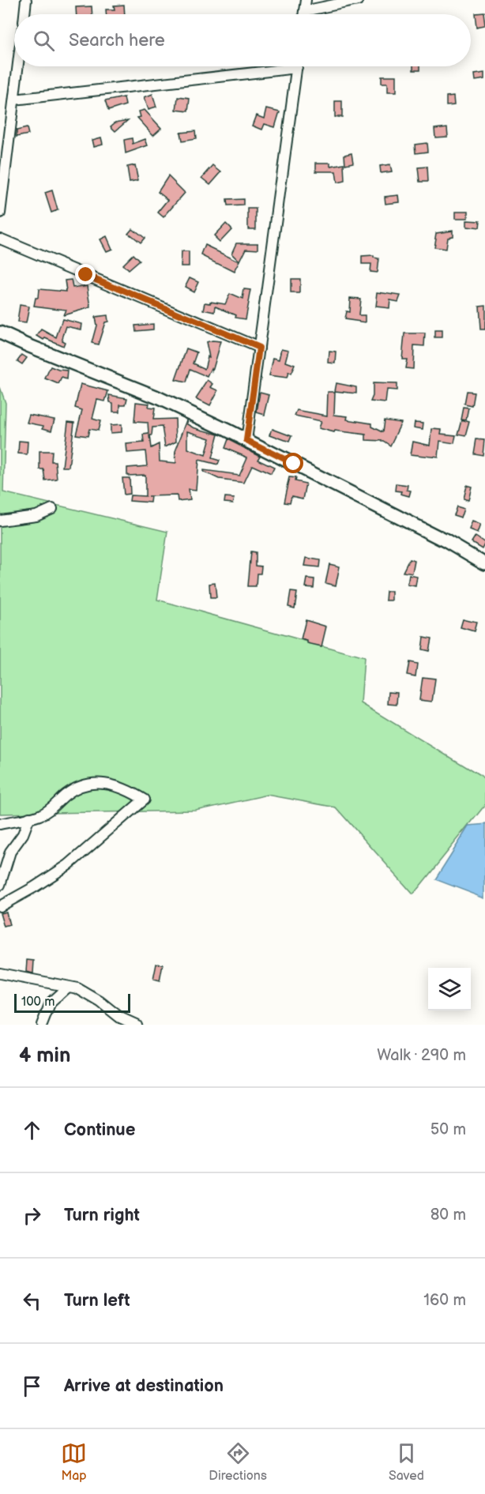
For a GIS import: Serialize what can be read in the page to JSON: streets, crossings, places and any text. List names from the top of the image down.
{
  "scale_bar": "100 m",
  "page": {
    "search": "Search here",
    "scale": "100 m",
    "heading": ["4 min", "Walk · 290 m"],
    "list": [
      ["Continue", "50 m"],
      ["Turn right", "80 m"],
      ["Turn left", "160 m"],
      "Arrive at destination"
    ],
    "nav": ["Map", "Directions", "Saved"]
  }
}
